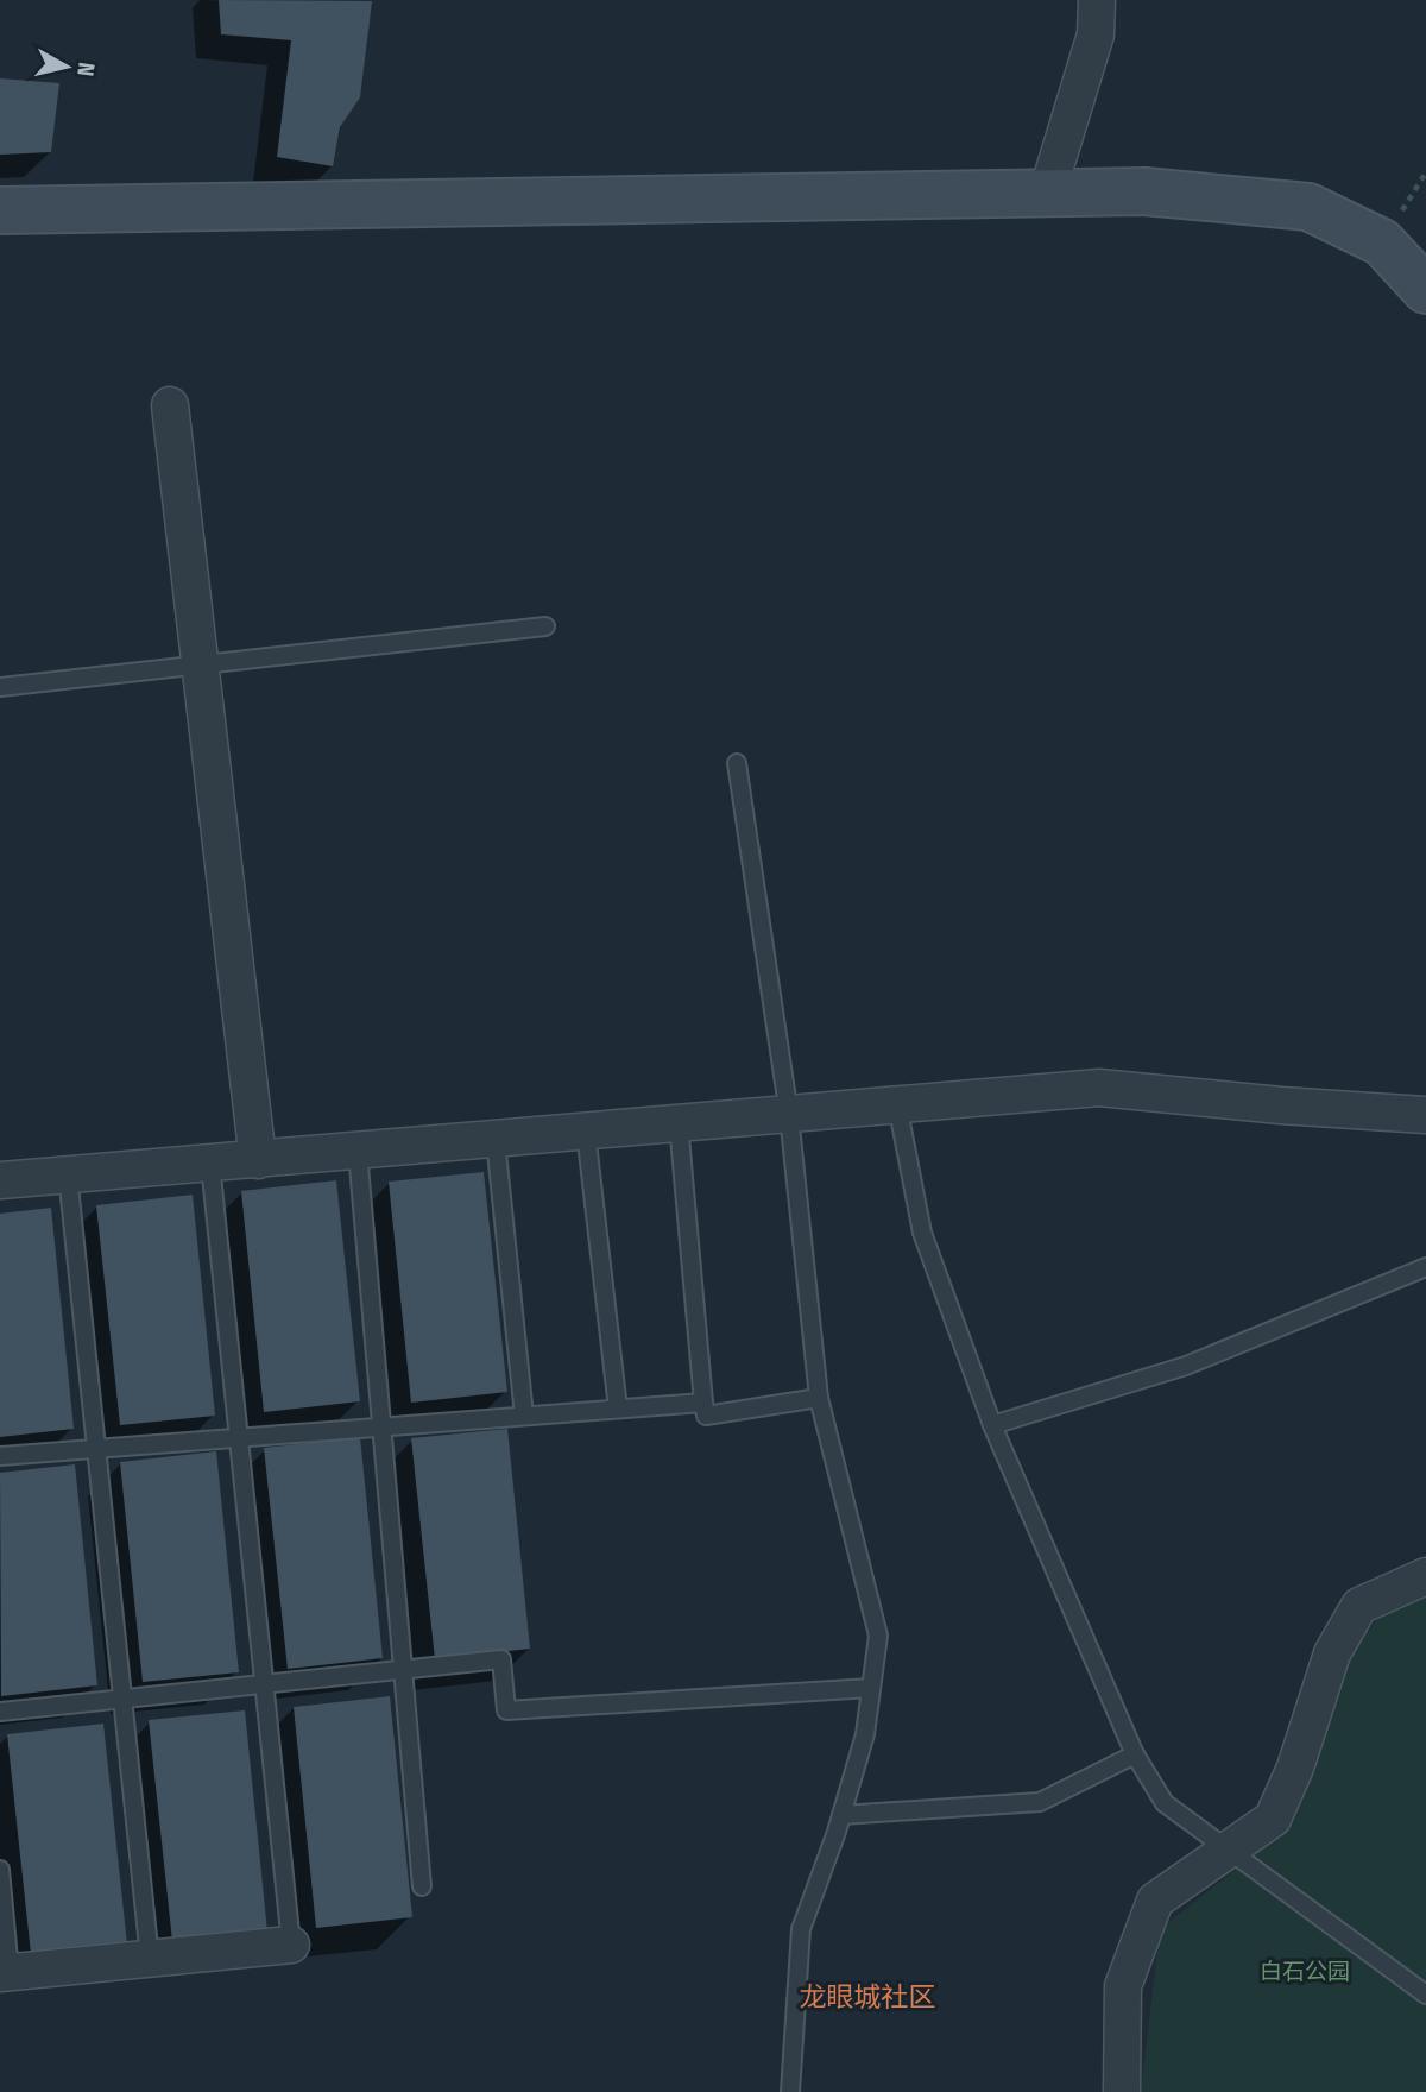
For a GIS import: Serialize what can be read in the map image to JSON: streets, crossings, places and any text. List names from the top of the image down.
{
  "districts": ["龙眼城社区"],
  "parks": ["白石公园"],
  "north": "right"
}
